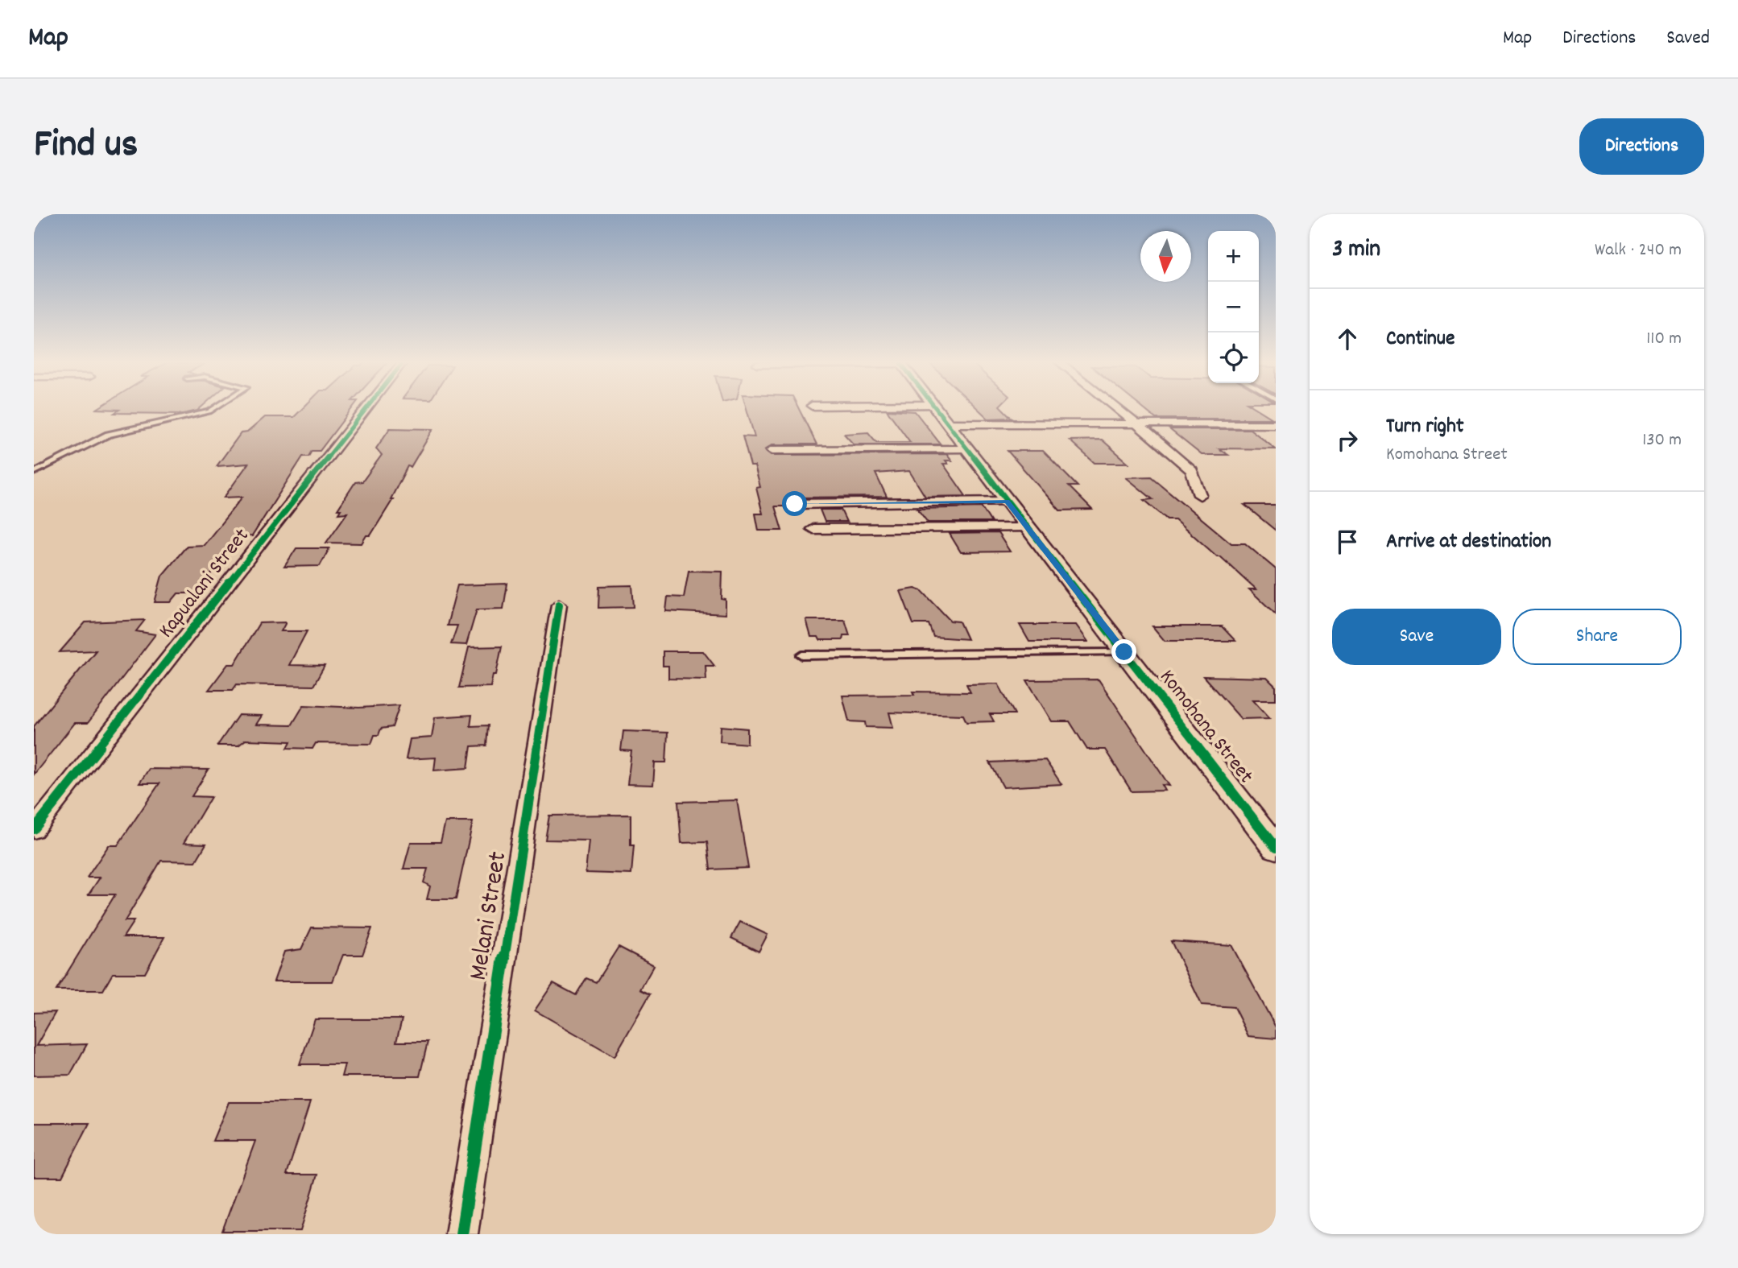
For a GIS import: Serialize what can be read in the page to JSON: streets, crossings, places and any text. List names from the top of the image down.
{
  "streets": {
    "street": ["Kapualani Street", "Komohana Street", "Melani Street"]
  },
  "north": "bottom",
  "page": {
    "header": "Map",
    "nav": ["Map", "Directions", "Saved"],
    "title": "Find us",
    "buttons": [
      "Directions",
      ["Save", "Share"]
    ],
    "heading": ["3 min", "Walk · 240 m"],
    "map_buttons": ["+", "−"],
    "list": [
      ["Continue", "110 m"],
      ["Turn right", "Komohana Street", "130 m"],
      "Arrive at destination"
    ]
  }
}
